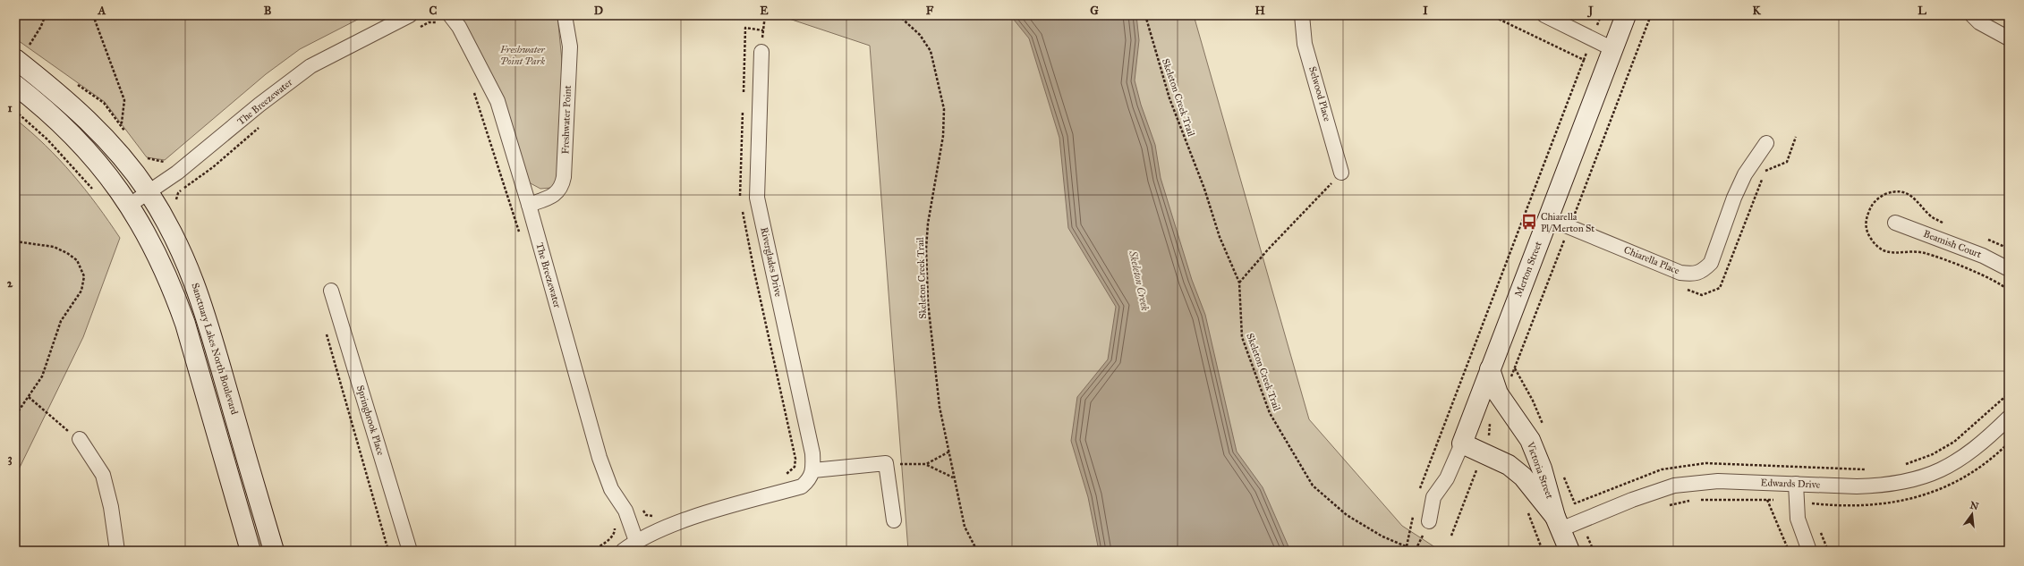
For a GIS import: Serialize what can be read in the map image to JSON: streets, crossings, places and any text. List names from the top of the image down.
{
  "streets": {
    "street": [
      "Selwood Place",
      "The Breezewater",
      "Freshwater Point",
      "Beamish Court",
      "Chiarella Place",
      "Riverglades Drive",
      "Merton Street",
      "Sanctuary Lakes North Boulevard",
      "Springbrook Place",
      "Victoria Street",
      "Edwards Drive"
    ],
    "path": ["Skeleton Creek Trail"]
  },
  "crossings": [
    ["The Breezewater", "Freshwater Point"],
    ["The Breezewater", "Sanctuary Lakes North Boulevard"],
    ["Chiarella Place", "Merton Street"],
    ["Merton Street", "Victoria Street"],
    ["Victoria Street", "Edwards Drive"]
  ],
  "water": ["Skeleton Creek"],
  "parks": ["Freshwater Point Park"],
  "places": {
    "bus stop": ["Chiarella Pl/Merton St"]
  },
  "north": "top",
  "grid": {
    "columns": [
      "A",
      "B",
      "C",
      "D",
      "E",
      "F",
      "G",
      "H",
      "I",
      "J",
      "K",
      "L"
    ],
    "rows": ["1", "2", "3"]
  }
}
